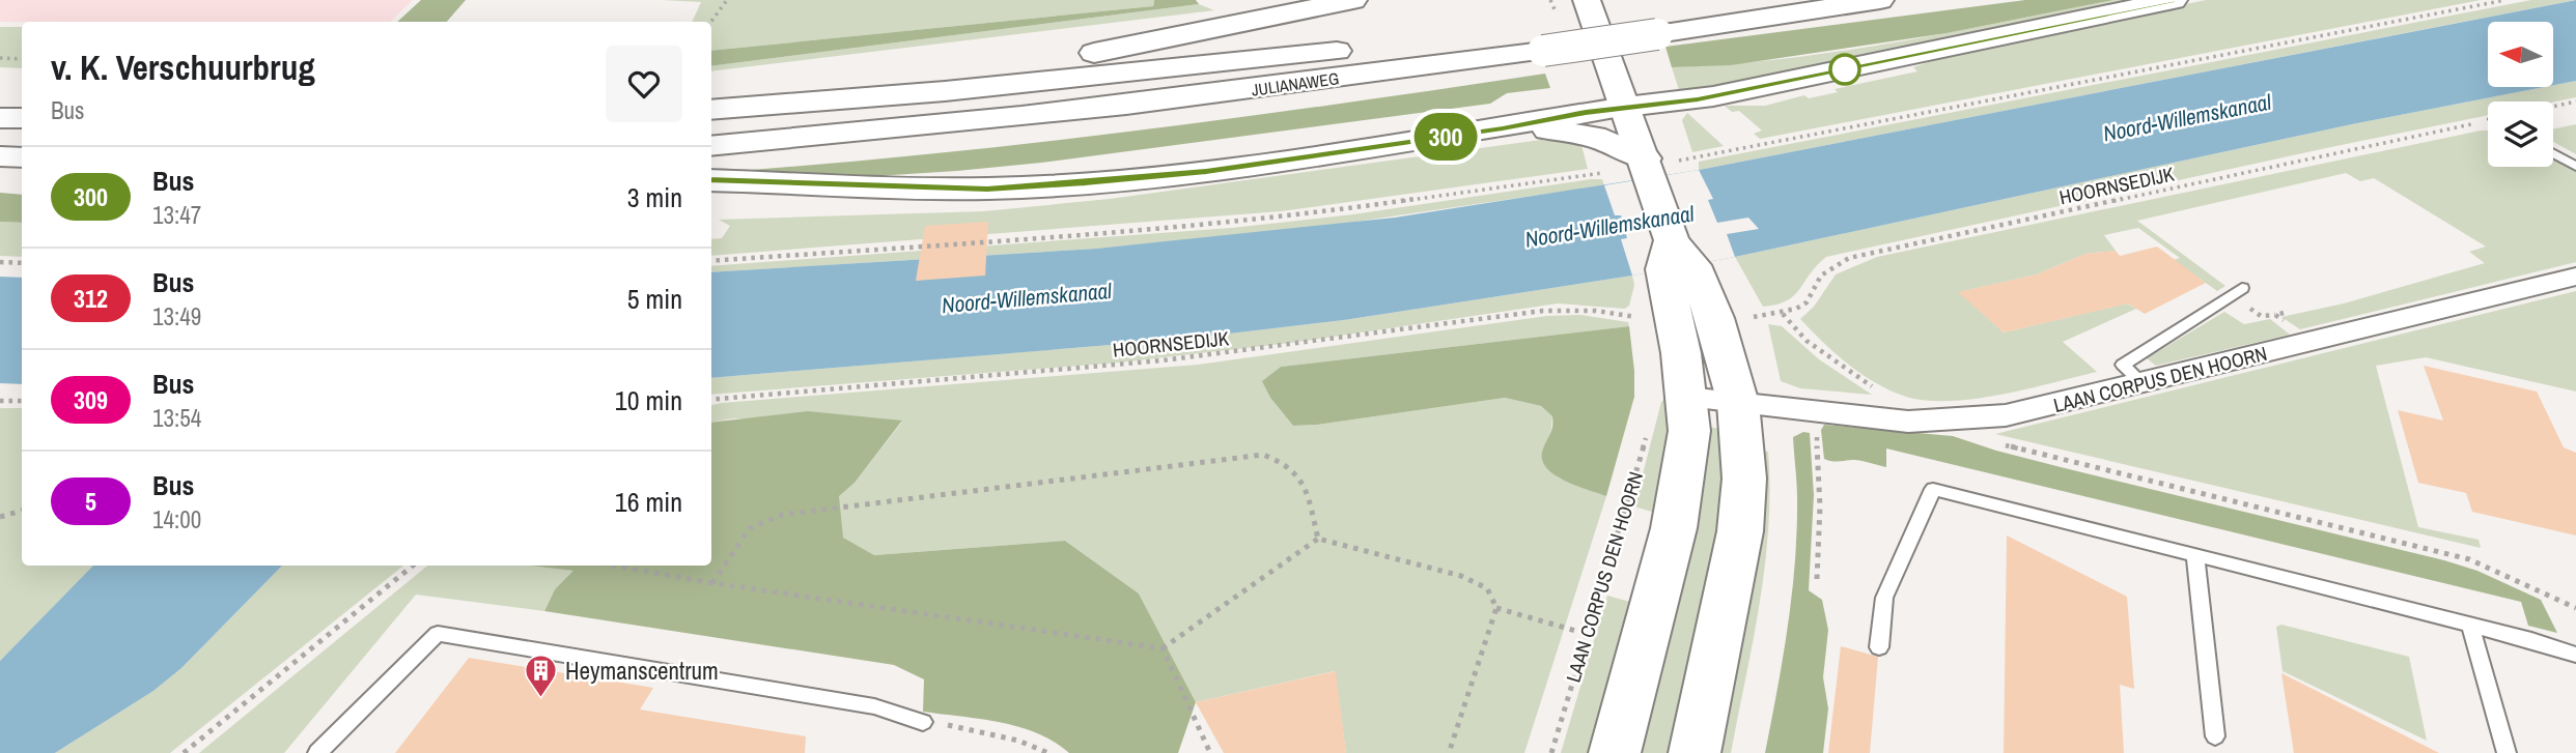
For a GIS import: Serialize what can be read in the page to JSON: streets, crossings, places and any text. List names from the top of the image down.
{
  "streets": {
    "main road": ["JULIANAWEG"],
    "street": ["LAAN CORPUS DEN HOORN"],
    "path": ["HOORNSEDIJK"]
  },
  "water": ["Noord-Willemskanaal"],
  "places": {
    "building": ["Heymanscentrum"]
  },
  "lines": ["bus line 300"],
  "north": "left",
  "page": {
    "on_map": "300",
    "heading": ["v. K. Verschuurbrug", "Bus"],
    "list": [
      {
        "mark": "300",
        "name": "Bus",
        "note": "13:47",
        "value": "3 min"
      },
      {
        "mark": "312",
        "name": "Bus",
        "note": "13:49",
        "value": "5 min"
      },
      {
        "mark": "309",
        "name": "Bus",
        "note": "13:54",
        "value": "10 min"
      },
      {
        "mark": "5",
        "name": "Bus",
        "note": "14:00",
        "value": "16 min"
      }
    ]
  }
}
